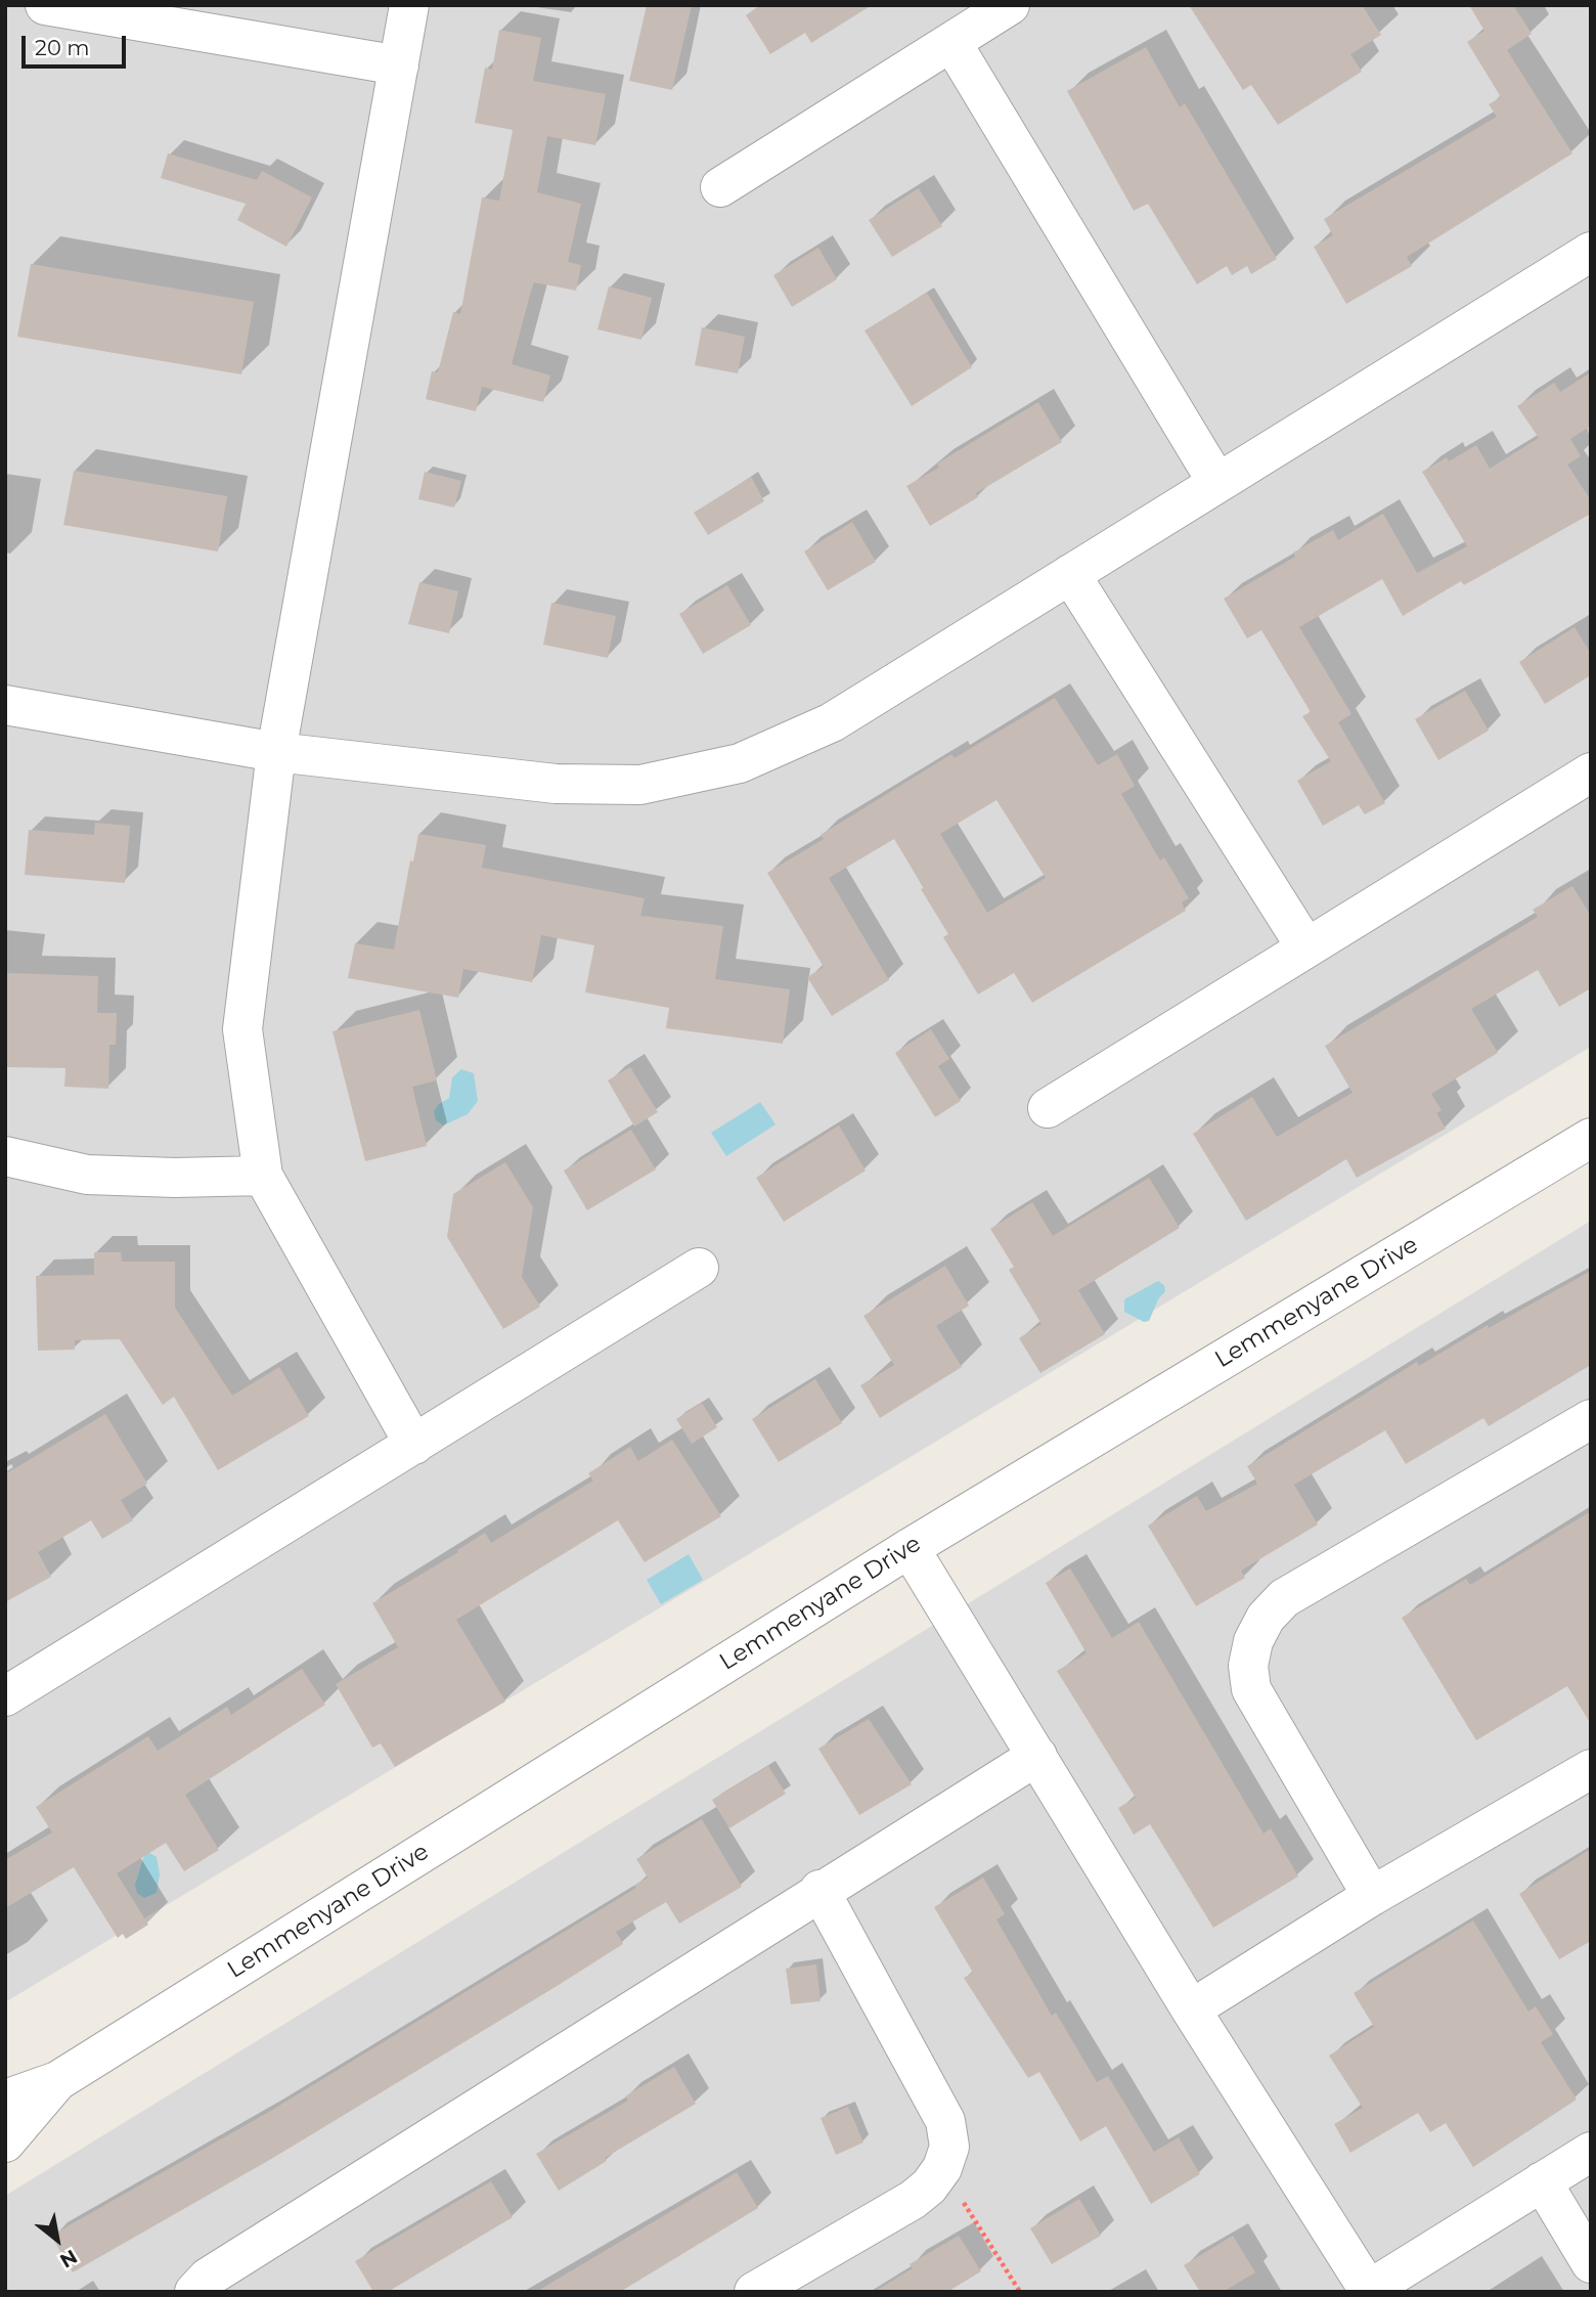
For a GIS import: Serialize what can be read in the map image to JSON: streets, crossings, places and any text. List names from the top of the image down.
{
  "streets": {
    "street": ["Lemmenyane Drive"]
  },
  "scale_bar": "20 m",
  "north": "bottom right"
}
